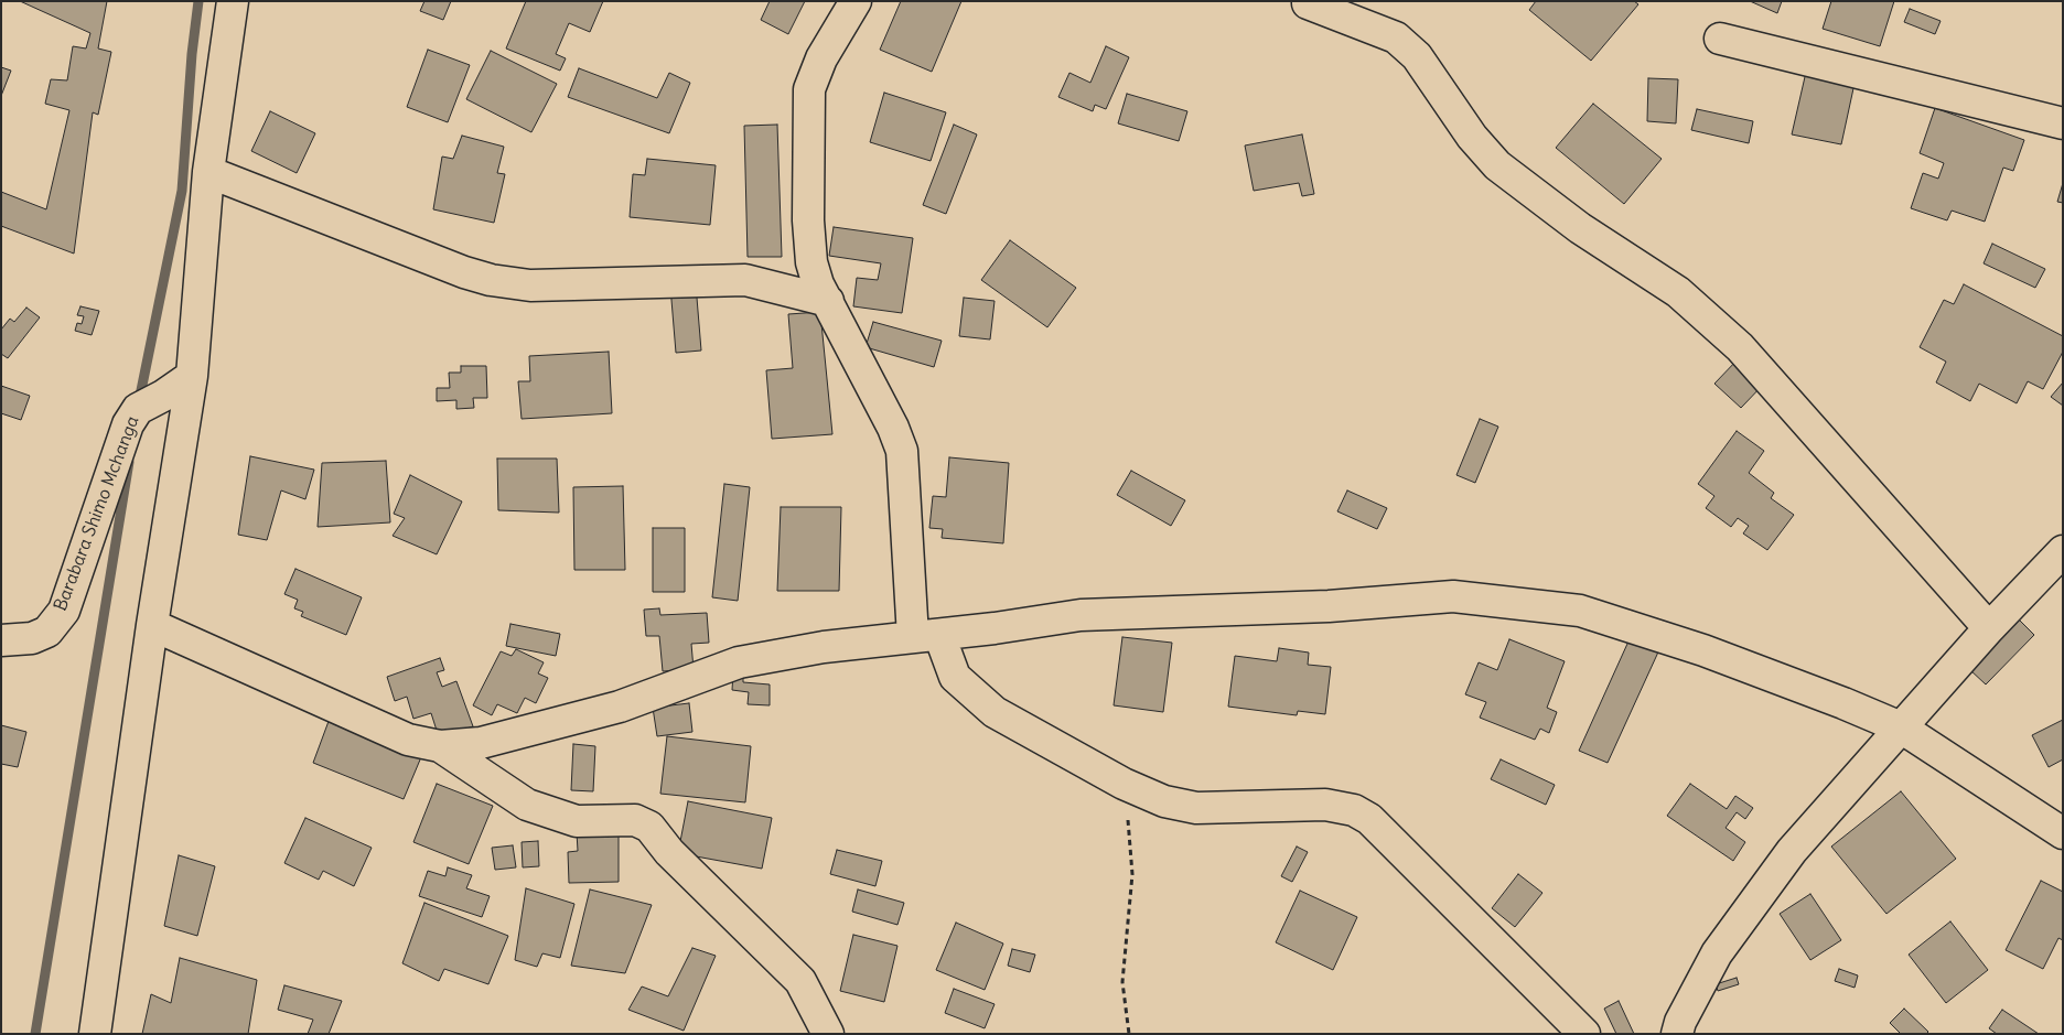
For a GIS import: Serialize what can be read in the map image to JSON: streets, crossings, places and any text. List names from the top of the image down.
{
  "streets": {
    "street": ["Barabara Shimo Mchanga"]
  }
}
